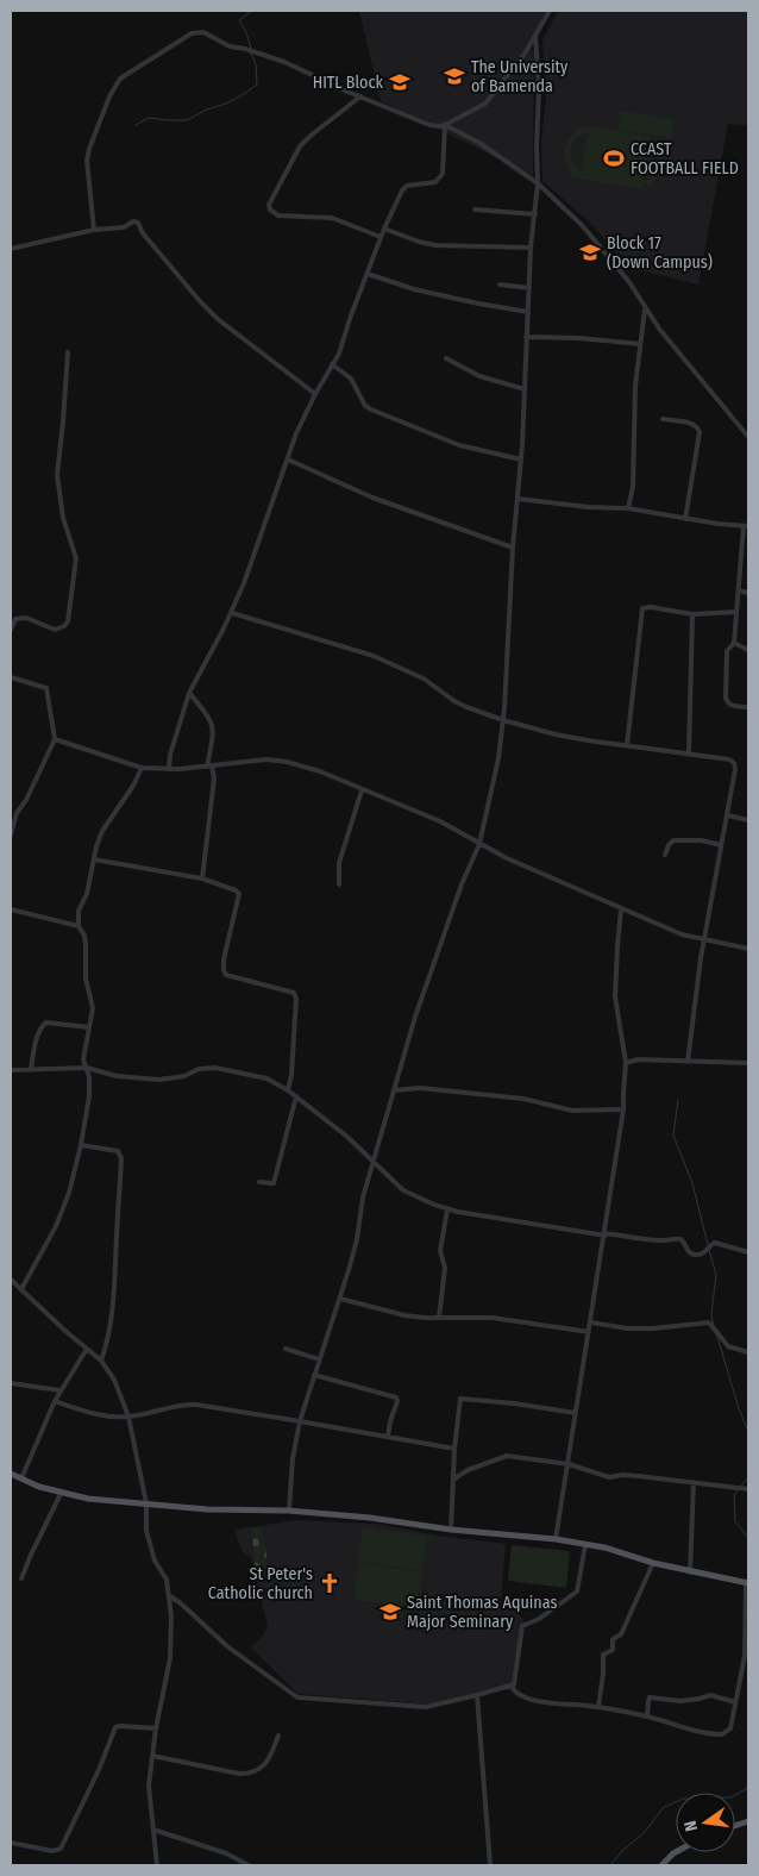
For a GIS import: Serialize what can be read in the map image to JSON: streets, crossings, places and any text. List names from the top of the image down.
{
  "places": {
    "school or university": [
      "The University of Bamenda",
      "HITL Block",
      "Block 17 (Down Campus)",
      "Saint Thomas Aquinas Major Seminary"
    ],
    "sports": ["CCAST FOOTBALL FIELD"],
    "church": ["St Peter's Catholic church"]
  },
  "north": "left"
}
